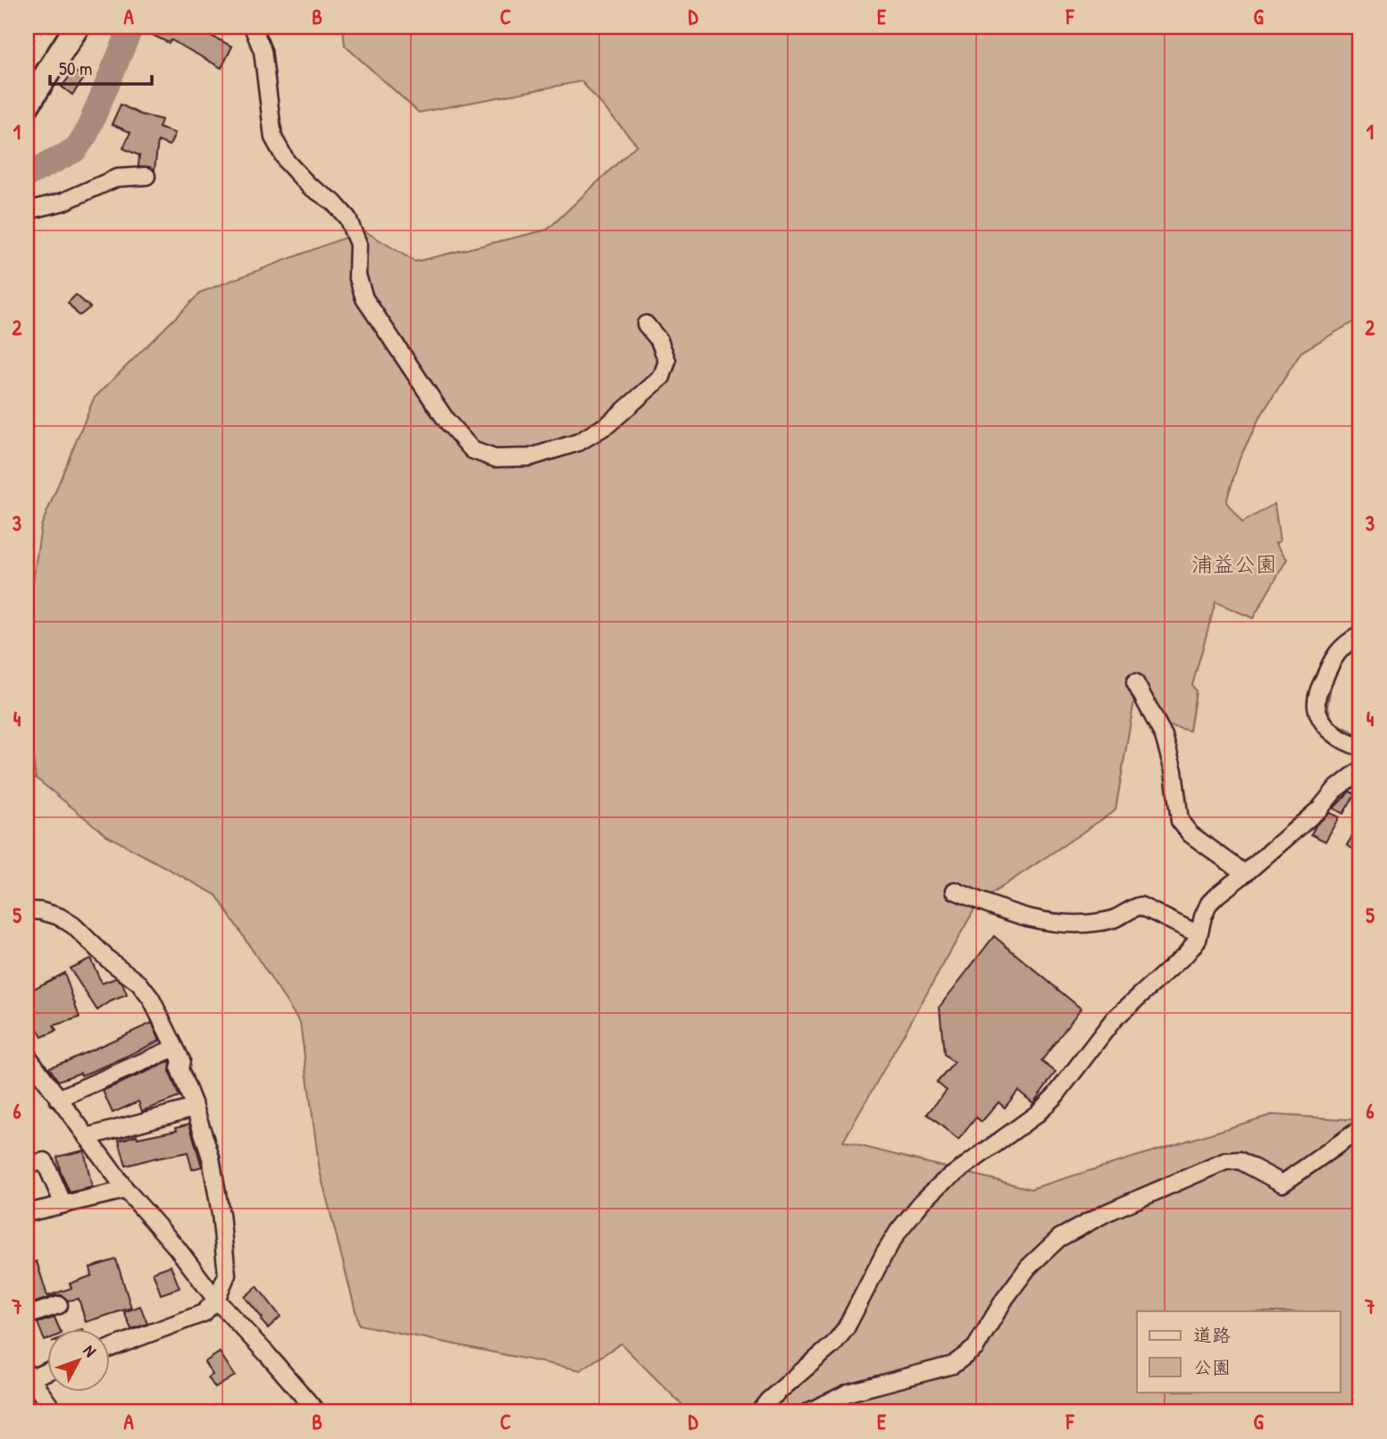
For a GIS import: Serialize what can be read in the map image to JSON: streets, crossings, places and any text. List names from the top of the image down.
{
  "parks": ["浦益公園"],
  "legend": ["道路", "公園"],
  "scale_bar": "50 m",
  "north": "top right",
  "grid": {
    "columns": [
      "A",
      "B",
      "C",
      "D",
      "E",
      "F",
      "G"
    ],
    "rows": [
      "1",
      "2",
      "3",
      "4",
      "5",
      "6",
      "7"
    ]
  }
}
